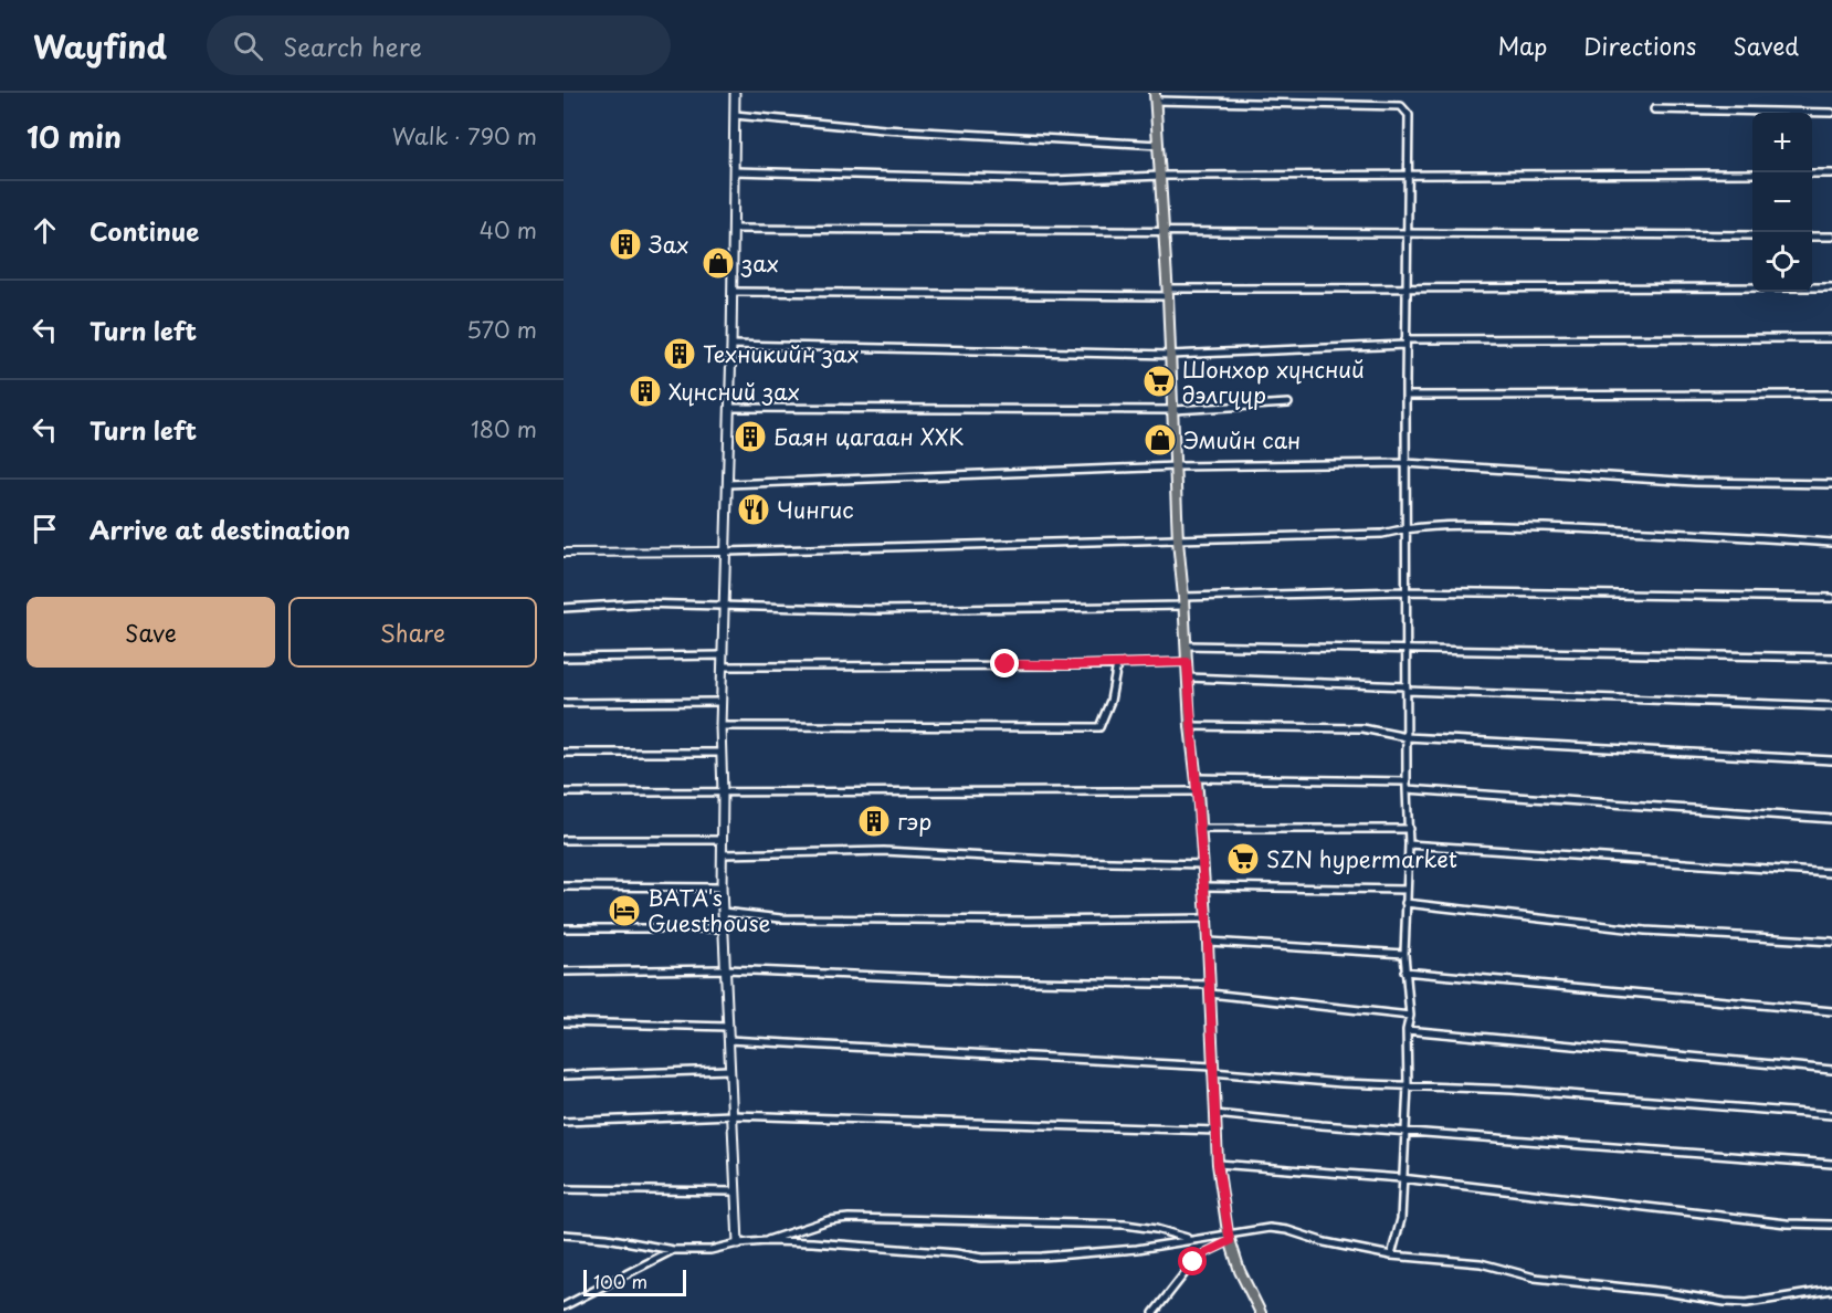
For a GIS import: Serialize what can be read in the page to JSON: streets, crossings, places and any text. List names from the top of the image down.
{
  "places": {
    "building": [
      "Зах",
      "Техникийн зах",
      "Хүнсний зах",
      "Баян цагаан ХХК",
      "гэр"
    ],
    "shop": ["зах", "Эмийн сан"],
    "supermarket": ["Шонхор хүнсний дэлгүүр", "SZN hypermarket"],
    "restaurant": ["Чингис"],
    "hotel": ["BATA's Guesthouse"]
  },
  "scale_bar": "100 m",
  "page": {
    "header": "Wayfind",
    "search": "Search here",
    "nav": ["Map", "Directions", "Saved"],
    "heading": ["10 min", "Walk · 790 m"],
    "map_buttons": ["+", "−"],
    "list": [
      ["Continue", "40 m"],
      ["Turn left", "570 m"],
      ["Turn left", "180 m"],
      "Arrive at destination"
    ],
    "buttons": ["Save", "Share"],
    "scale": "100 m"
  }
}
